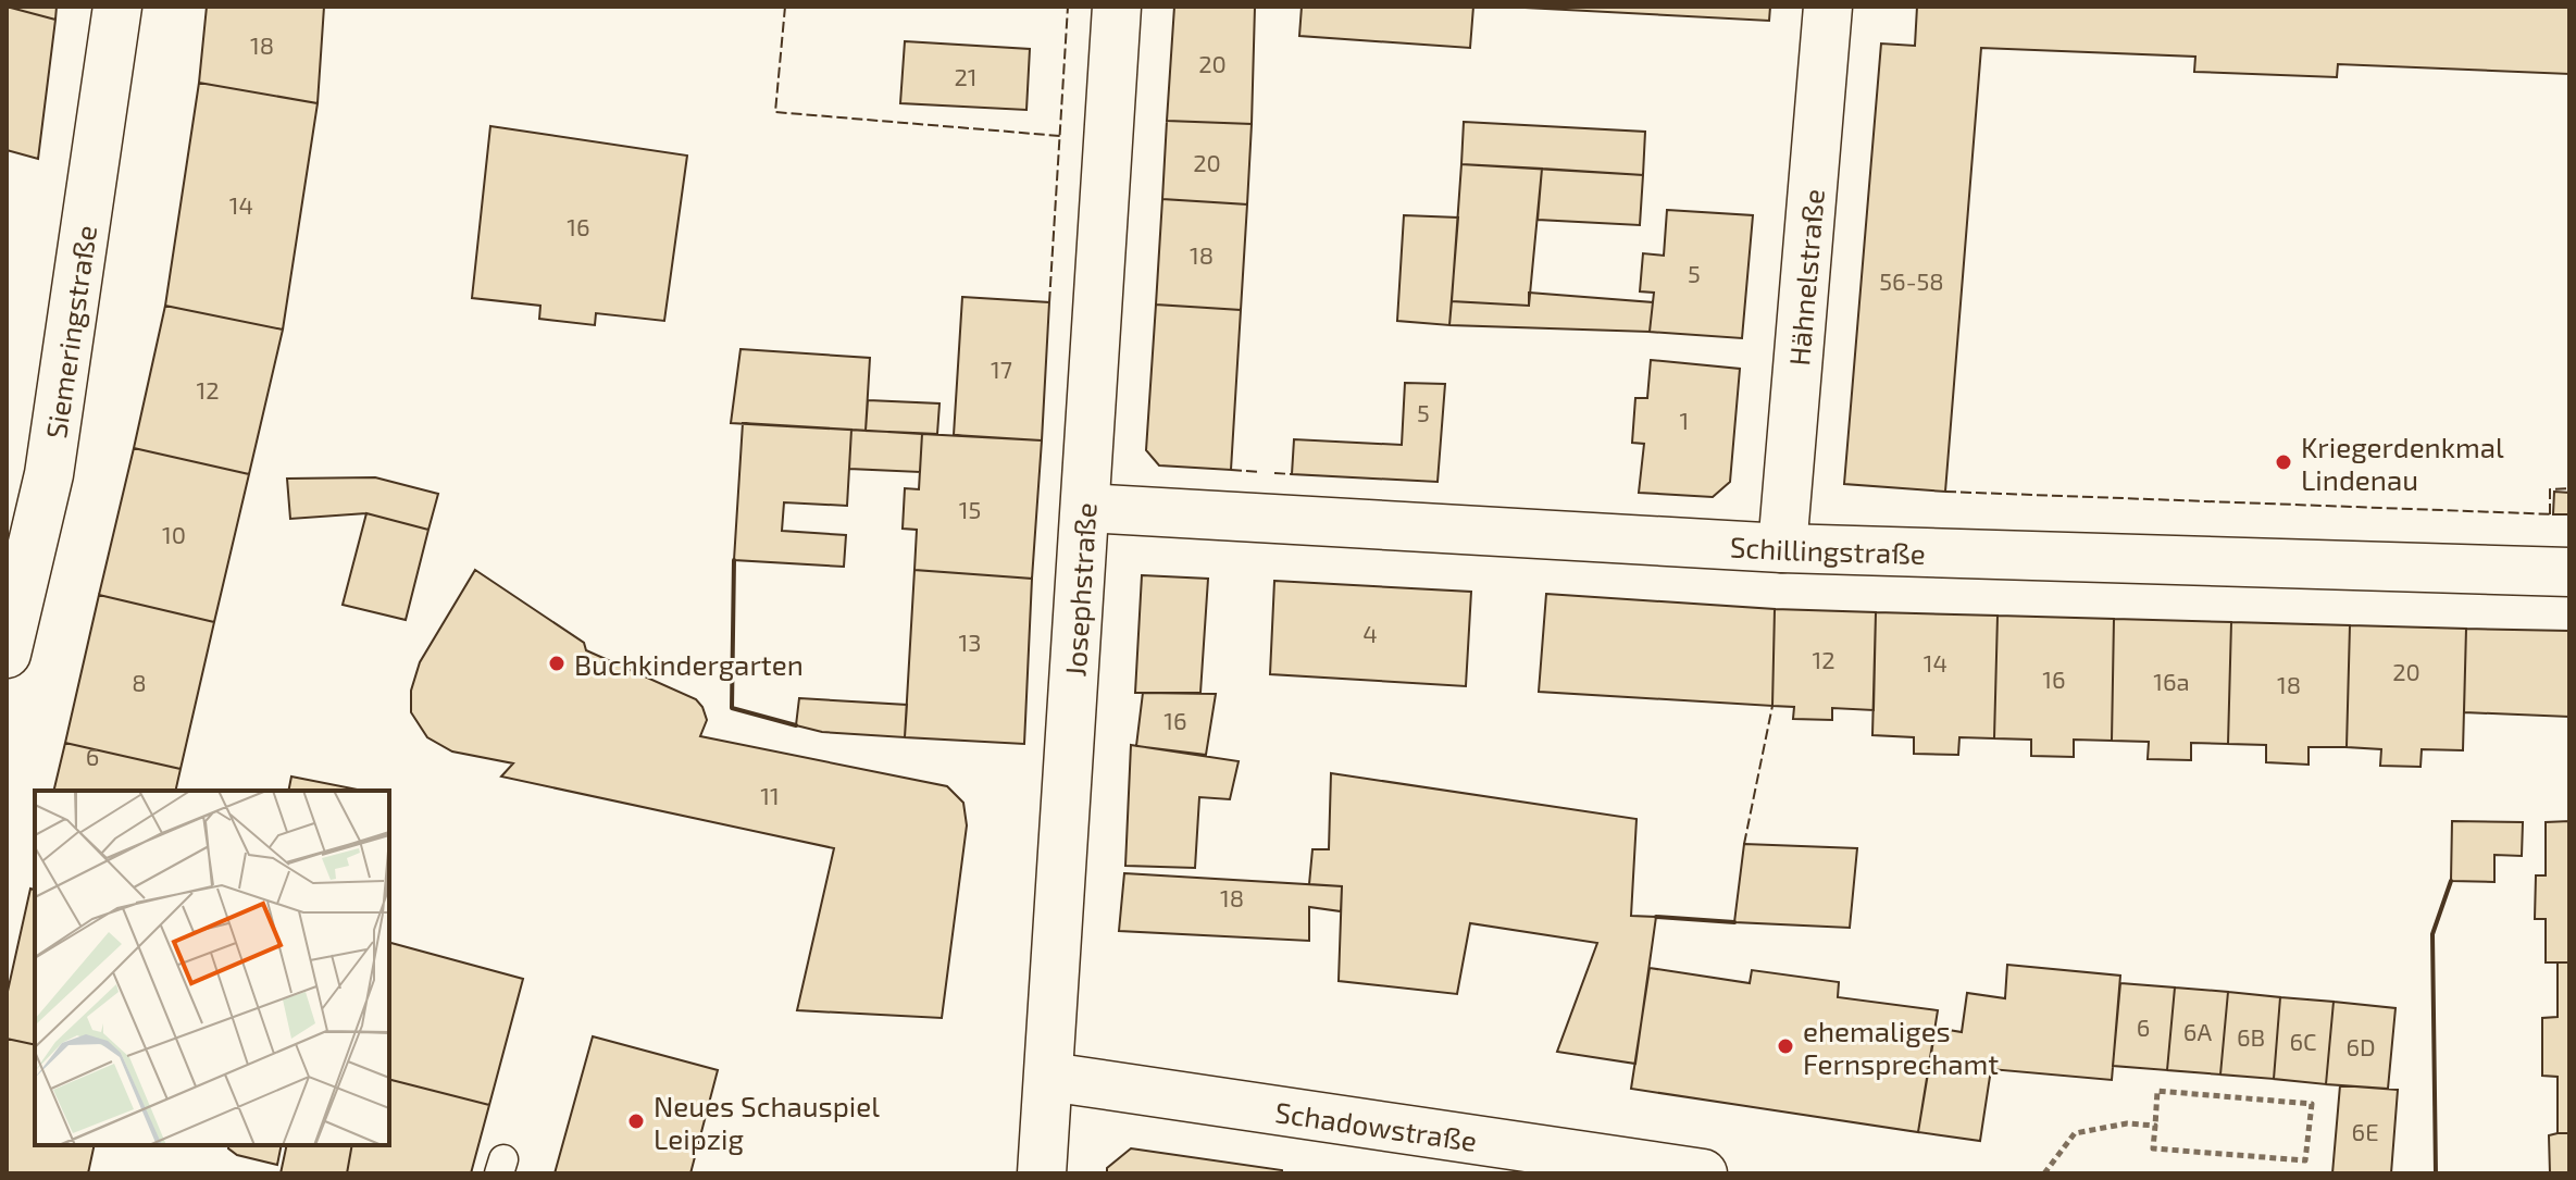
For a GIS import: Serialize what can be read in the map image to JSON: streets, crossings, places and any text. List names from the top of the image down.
{
  "streets": {
    "street": [
      "Hähnelstraße",
      "Siemeringstraße",
      "Schillingstraße",
      "Josephstraße",
      "Schadowstraße"
    ]
  },
  "crossings": [
    ["Hähnelstraße", "Schillingstraße"],
    ["Schillingstraße", "Josephstraße"],
    ["Josephstraße", "Schadowstraße"]
  ],
  "places": [
    "Kriegerdenkmal Lindenau",
    "Buchkindergarten",
    "ehemaliges Fernsprechamt",
    "Neues Schauspiel Leipzig"
  ],
  "house_numbers": [
    "18",
    "20",
    "21",
    "20",
    "14",
    "16",
    "18",
    "5",
    "56-58",
    "17",
    "12",
    "5",
    "1",
    "15",
    "10",
    "4",
    "13",
    "12",
    "14",
    "20",
    "16",
    "16a",
    "8",
    "18",
    "16",
    "6",
    "11",
    "18",
    "6",
    "6A",
    "6B",
    "6C",
    "6D",
    "6E"
  ]
}
